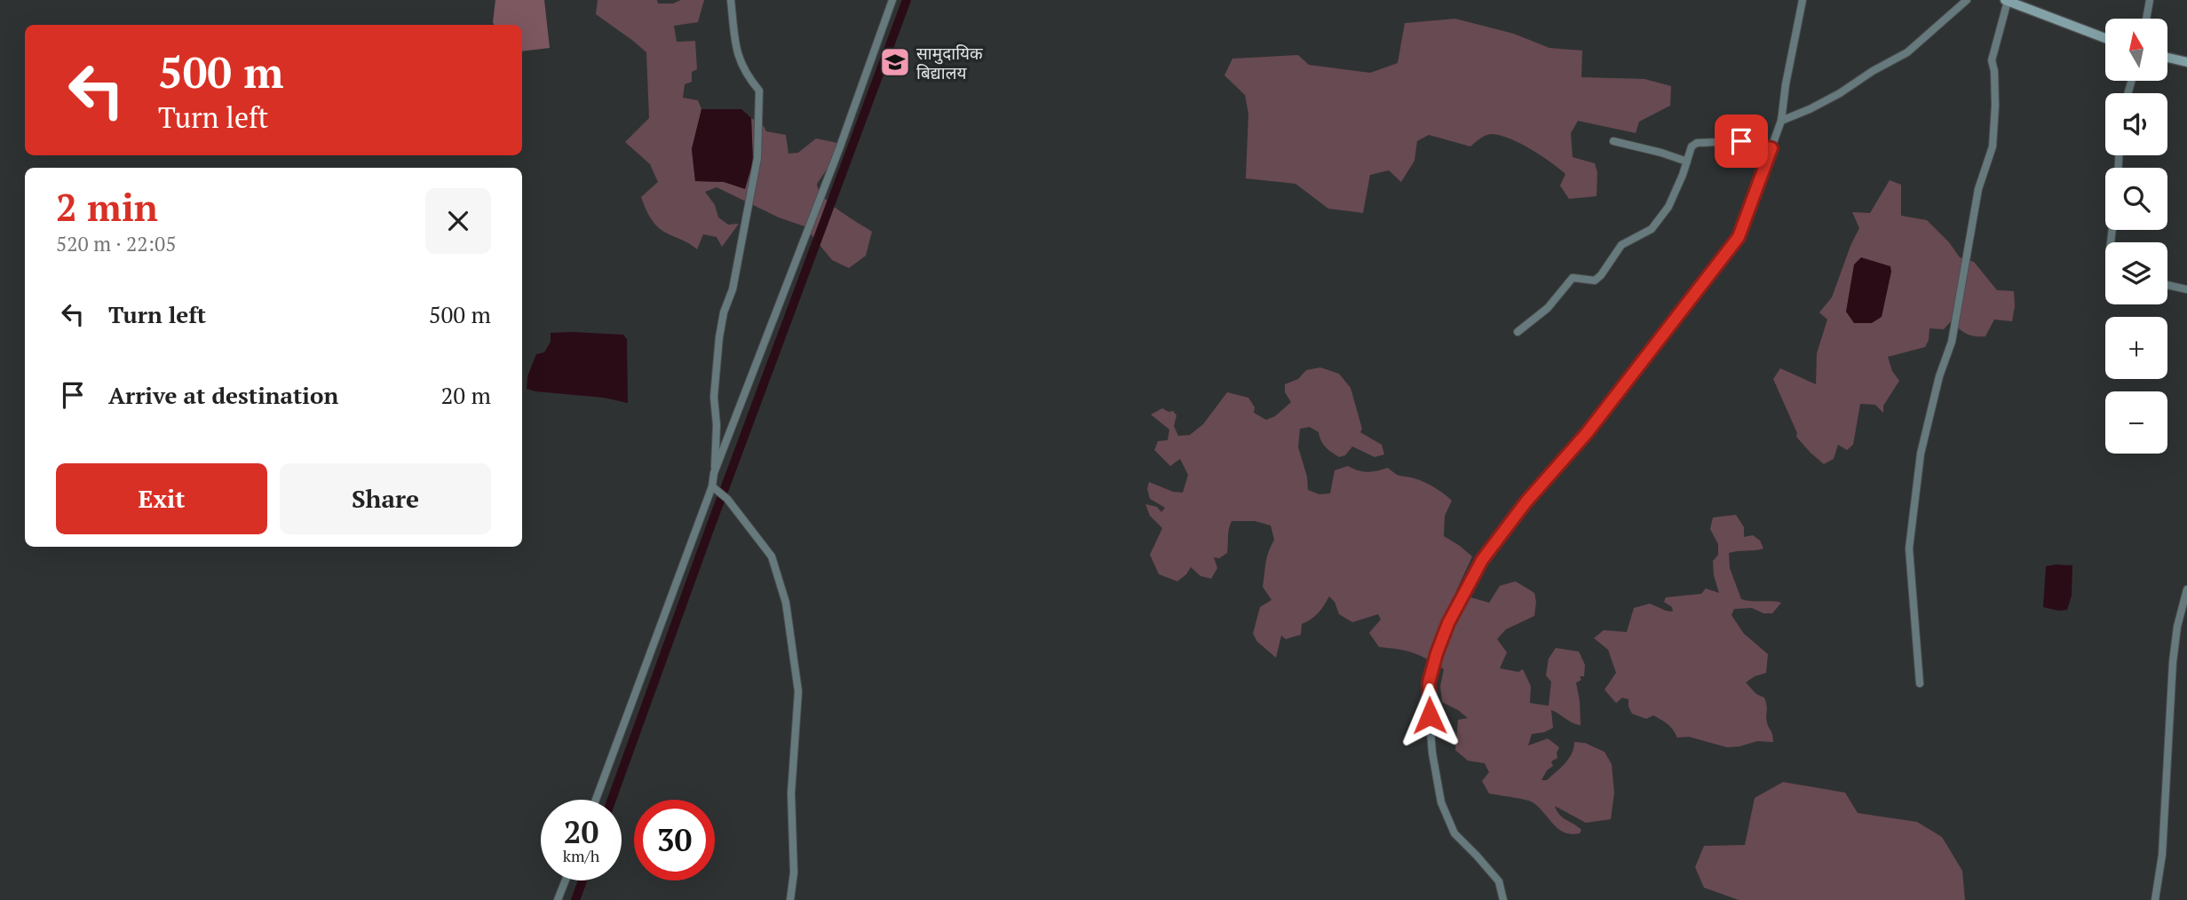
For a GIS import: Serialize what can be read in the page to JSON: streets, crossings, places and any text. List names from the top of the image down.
{
  "places": {
    "school or university": ["सामुदायिक बिद्यालय"]
  },
  "north": "top",
  "page": {
    "map_buttons": ["+", "−"],
    "turn": ["500 m", "Turn left"],
    "heading": ["2 min", "520 m · 22:05"],
    "list": [
      {
        "name": "Turn left",
        "value": "500 m"
      },
      {
        "name": "Arrive at destination",
        "value": "20 m"
      }
    ],
    "buttons": ["Exit", "Share"],
    "speed": "20 km/h",
    "limit": "30"
  }
}
